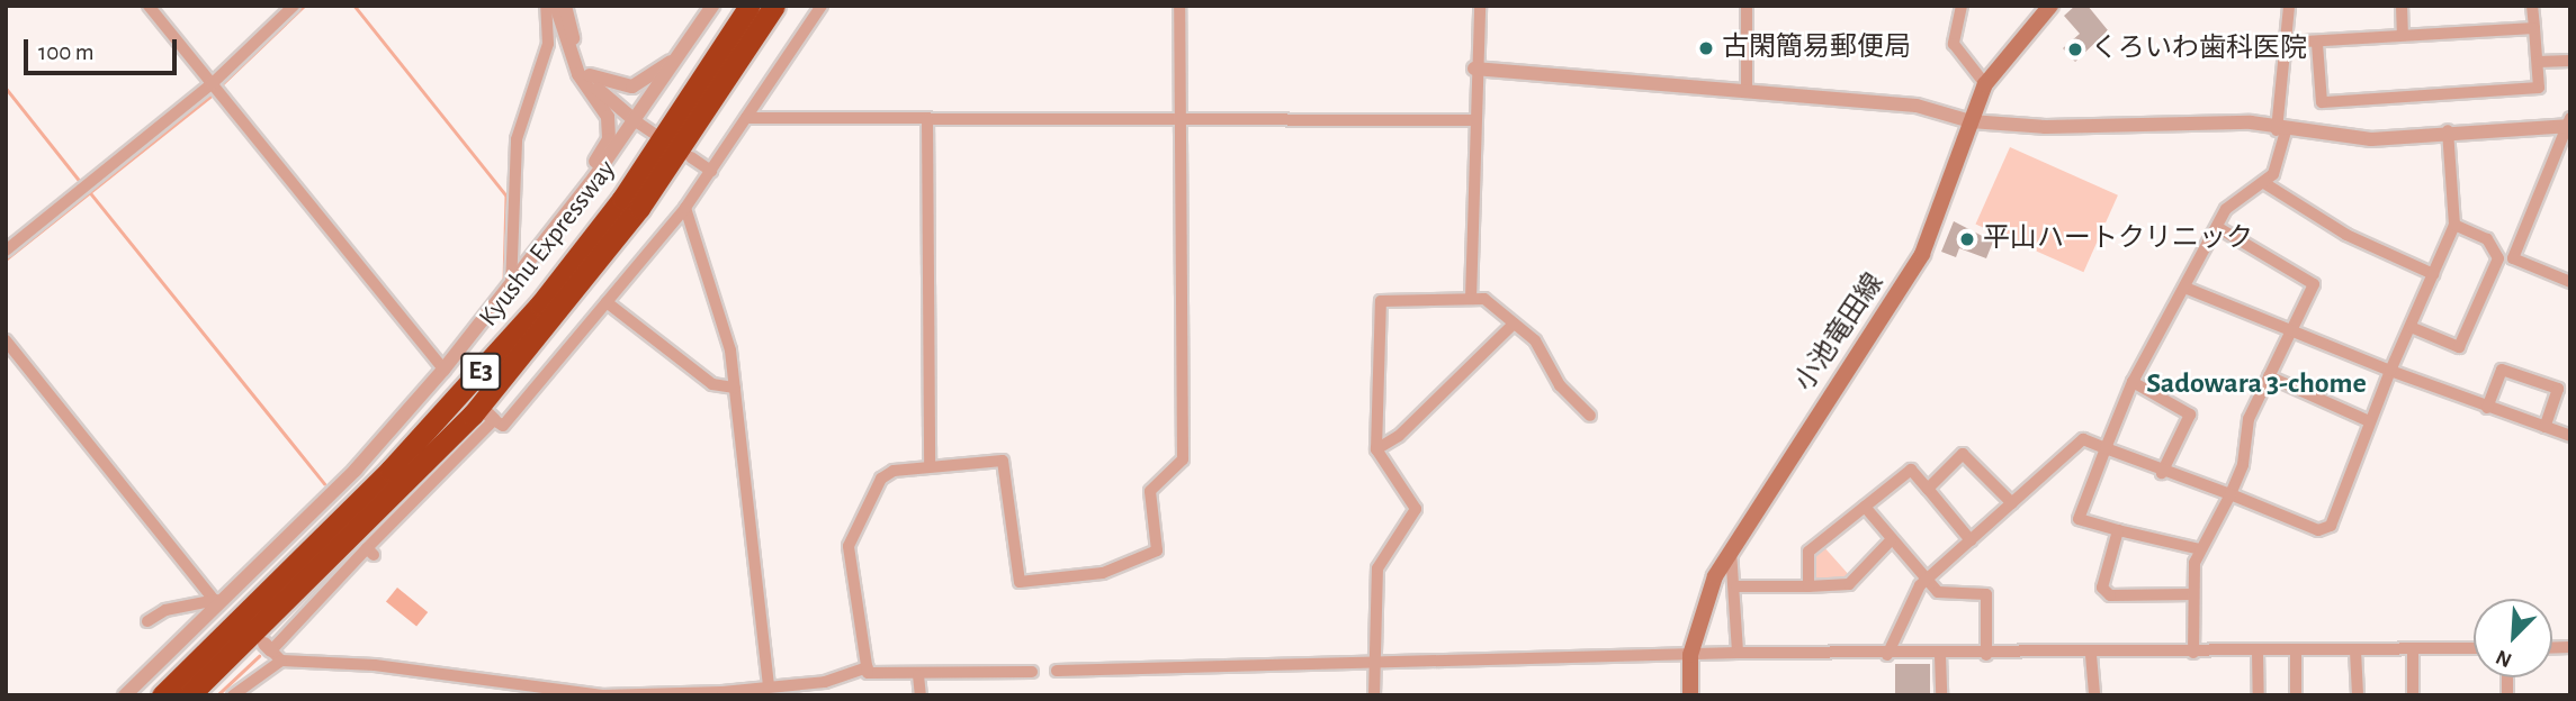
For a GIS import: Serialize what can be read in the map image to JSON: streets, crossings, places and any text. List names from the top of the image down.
{
  "streets": {
    "highway": ["Kyushu Expressway", "E3"],
    "main road": ["小池竜田線"]
  },
  "districts": ["Sadowara 3-chome"],
  "places": ["古閑簡易郵便局", "くろいわ歯科医院", "平山ハートクリニック"],
  "scale_bar": "100 m",
  "north": "bottom left"
}
